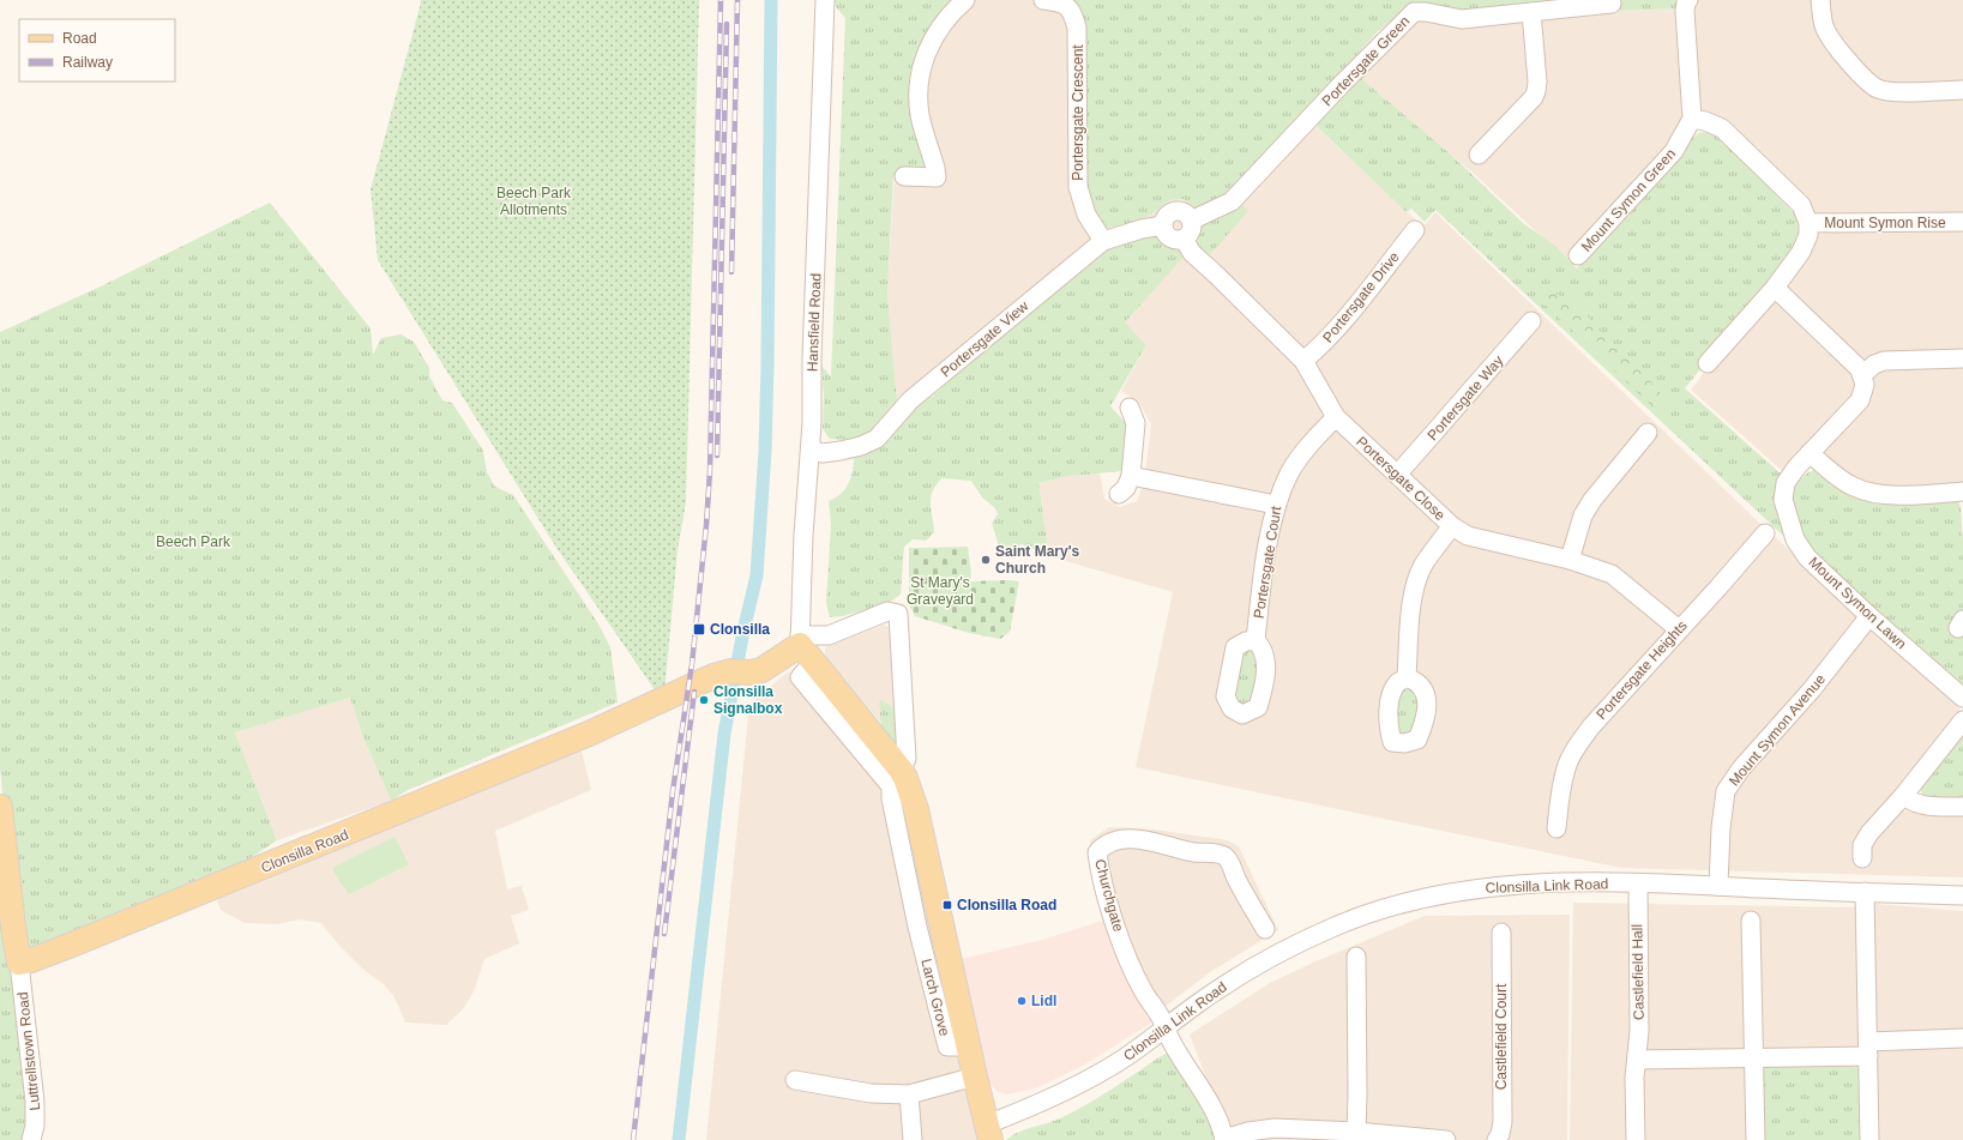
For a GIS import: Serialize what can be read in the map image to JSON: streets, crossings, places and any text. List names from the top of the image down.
{
  "streets": {
    "main road": ["Clonsilla Road"],
    "street": [
      "Portersgate Green",
      "Portersgate Crescent",
      "Mount Symon Green",
      "Mount Symon Rise",
      "Portersgate Drive",
      "Hansfield Road",
      "Portersgate View",
      "Portersgate Way",
      "Portersgate Close",
      "Portersgate Court",
      "Mount Symon Lawn",
      "Portersgate Heights",
      "Mount Symon Avenue",
      "Clonsilla Link Road",
      "Churchgate",
      "Castlefield Hall",
      "Larch Grove",
      "Castlefield Court",
      "Luttrellstown Road"
    ]
  },
  "crossings": [
    ["Portersgate Green", "Portersgate View"],
    ["Portersgate Green", "Portersgate Close"],
    ["Portersgate Crescent", "Portersgate View"],
    ["Portersgate Drive", "Portersgate Close"],
    ["Hansfield Road", "Portersgate View"],
    ["Hansfield Road", "Clonsilla Road"],
    ["Portersgate View", "Portersgate Close"],
    ["Portersgate Way", "Portersgate Close"],
    ["Portersgate Close", "Portersgate Court"],
    ["Portersgate Close", "Portersgate Heights"],
    ["Mount Symon Lawn", "Mount Symon Avenue"],
    ["Mount Symon Avenue", "Clonsilla Link Road"],
    ["Clonsilla Road", "Luttrellstown Road"],
    ["Clonsilla Link Road", "Churchgate"],
    ["Clonsilla Link Road", "Castlefield Hall"]
  ],
  "parks": ["Beech Park Allotments", "Beech Park", "St Mary's Graveyard"],
  "places": {
    "other": ["Saint Mary's Church", "Clonsilla Signalbox", "Lidl"],
    "transit": ["Clonsilla", "Clonsilla Road"]
  },
  "legend": ["Road", "Railway"]
}
